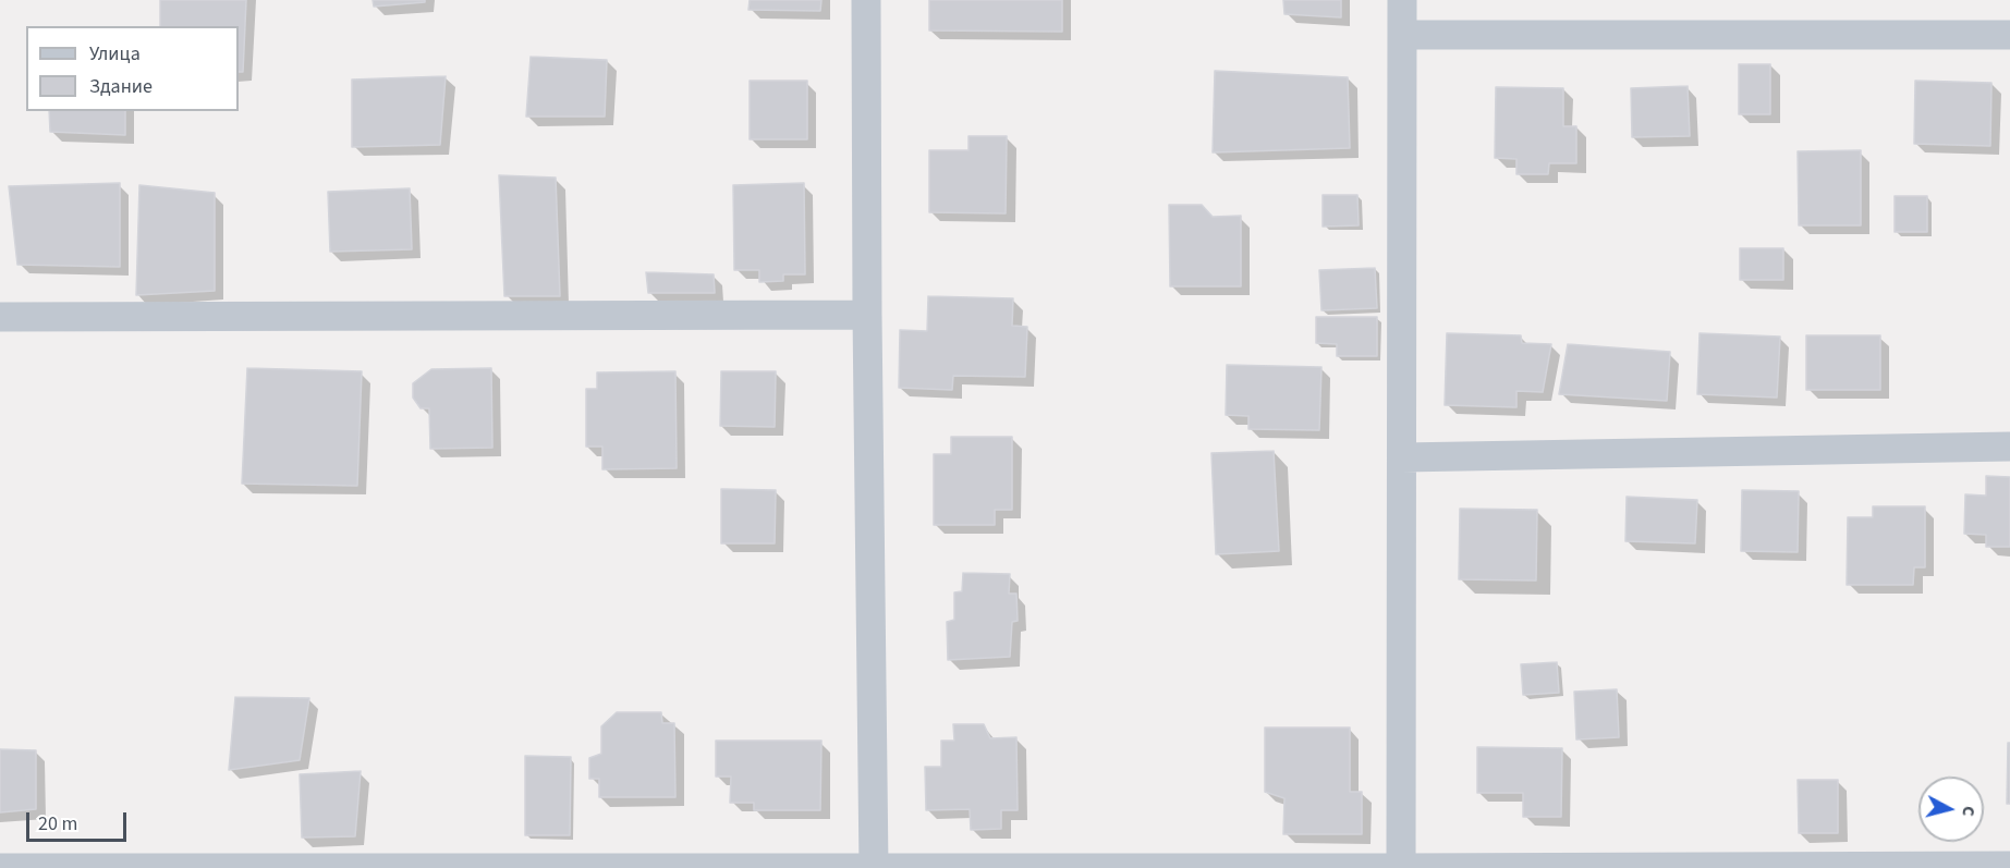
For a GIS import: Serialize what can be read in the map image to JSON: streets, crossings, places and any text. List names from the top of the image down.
{
  "legend": ["Улица", "Здание"],
  "scale_bar": "20 m",
  "north": "right"
}
